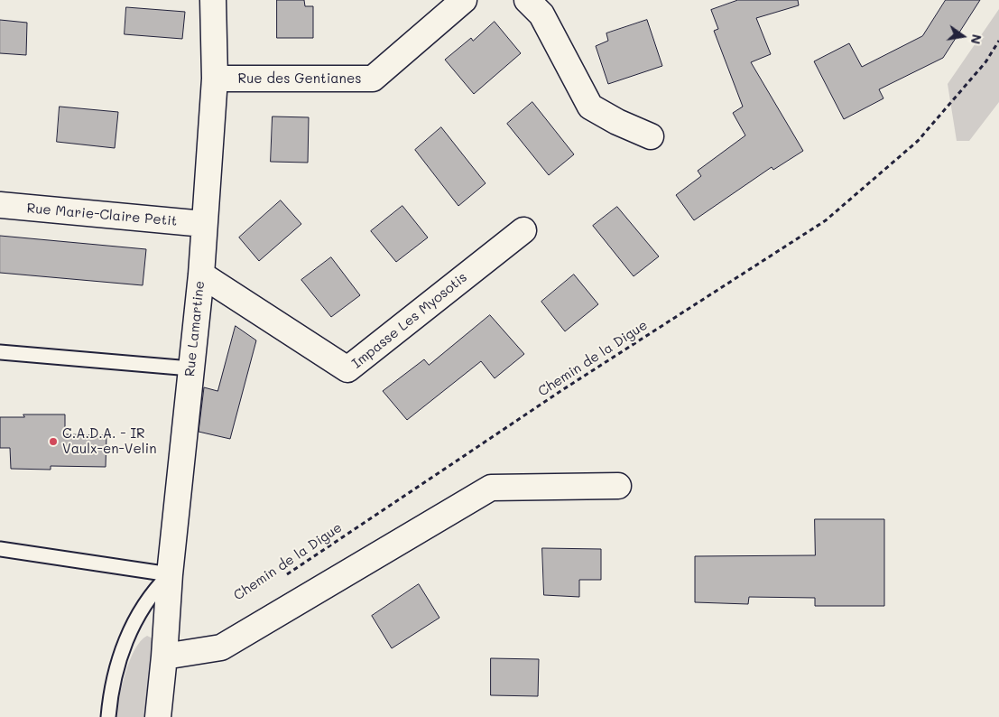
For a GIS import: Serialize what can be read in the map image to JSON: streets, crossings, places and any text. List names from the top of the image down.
{
  "streets": {
    "street": [
      "Rue des Gentianes",
      "Rue Marie-Claire Petit",
      "Impasse Les Myosotis",
      "Rue Lamartine"
    ],
    "path": ["Chemin de la Digue"]
  },
  "crossings": [
    ["Rue des Gentianes", "Rue Lamartine"],
    ["Rue Marie-Claire Petit", "Rue Lamartine"],
    ["Impasse Les Myosotis", "Rue Lamartine"]
  ],
  "places": ["C.A.D.A. - IR Vaulx-en-Velin"],
  "north": "right"
}
